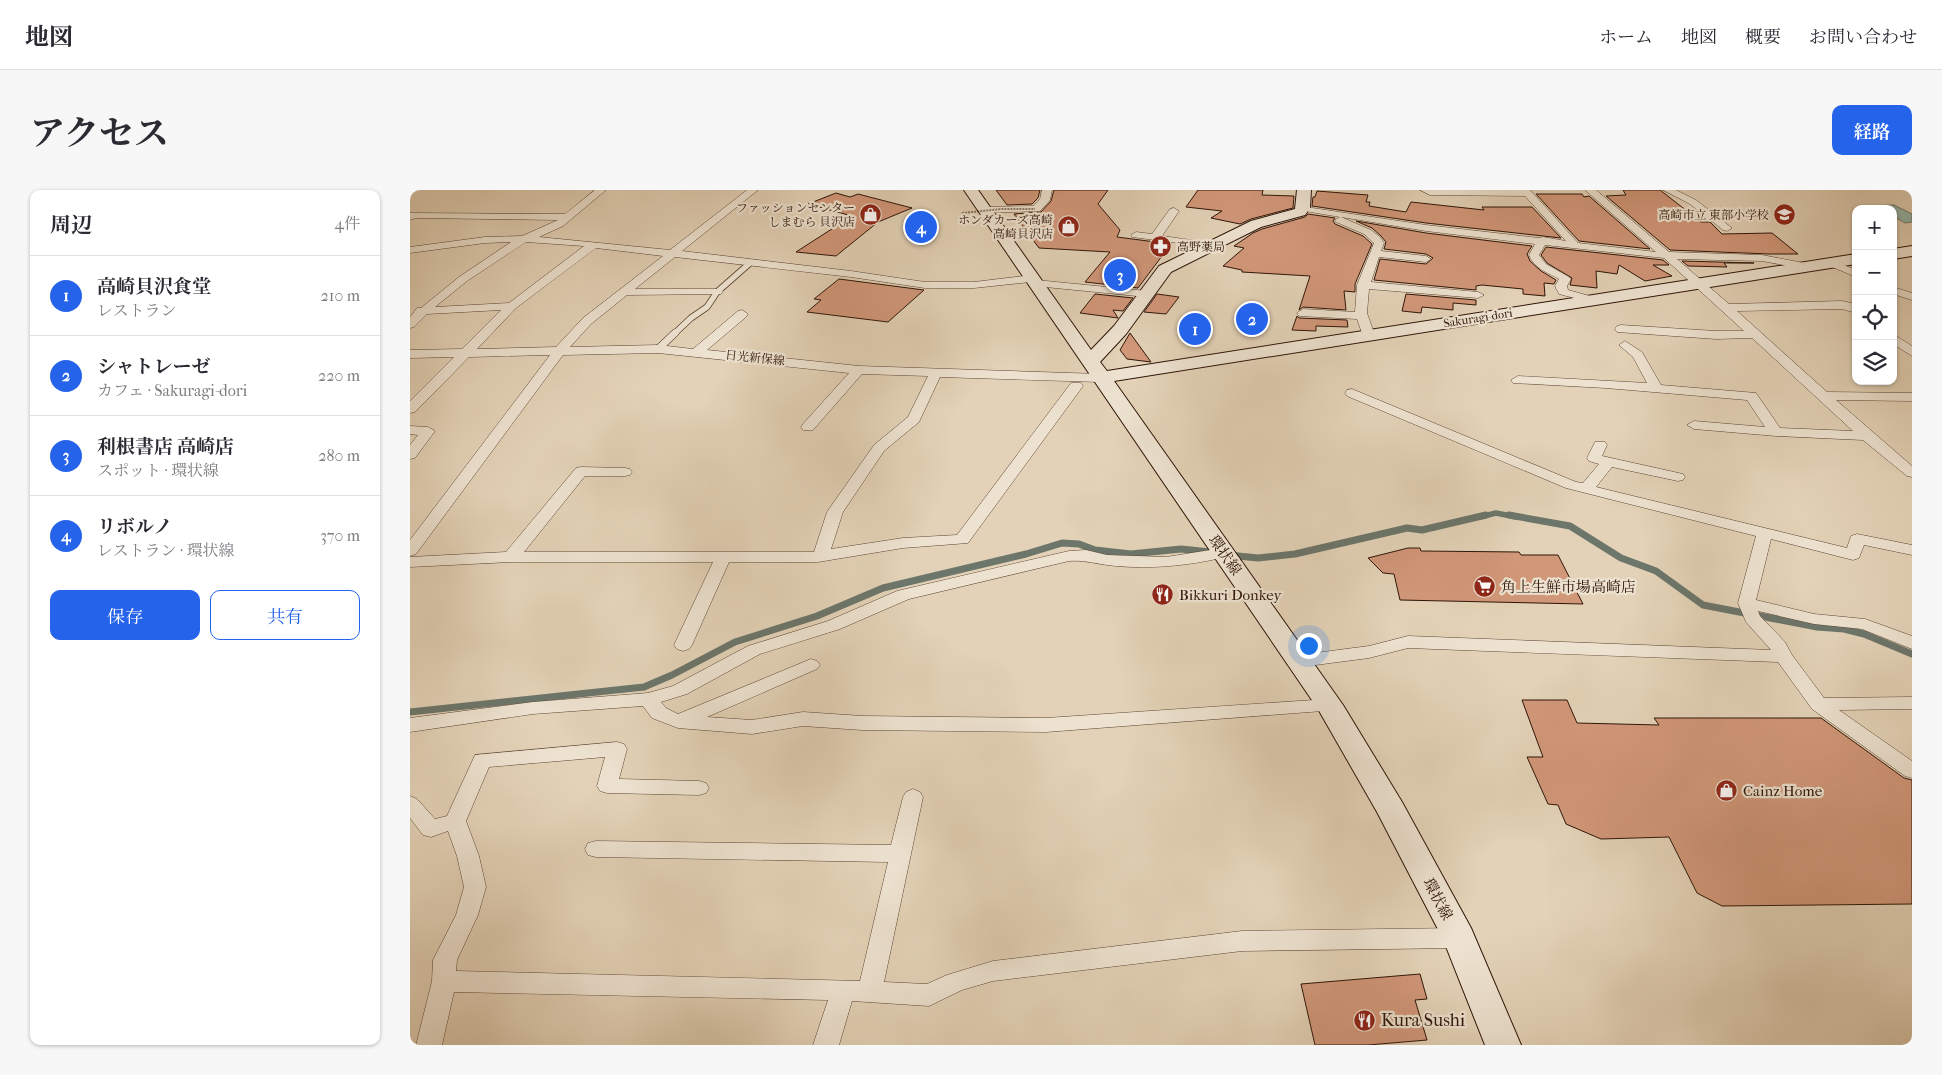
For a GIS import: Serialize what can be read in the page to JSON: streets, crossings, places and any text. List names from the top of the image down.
{
  "streets": {
    "street": ["Sakuragi-dori", "日光新保線", "環状線"]
  },
  "crossings": [
    ["Sakuragi-dori", "日光新保線"],
    ["Sakuragi-dori", "環状線"],
    ["日光新保線", "環状線"]
  ],
  "places": {
    "shop": ["ファッションセンター しまむら 貝沢店", "ホンダカーズ高崎 高崎貝沢店", "Cainz Home"],
    "school or university": ["高崎市立 東部小学校"],
    "pharmacy": ["高野薬局"],
    "supermarket": ["角上生鮮市場高崎店"],
    "restaurant": ["Bikkuri Donkey", "Kura Sushi"]
  },
  "page": {
    "header": "地図",
    "nav": [
      "ホーム",
      "地図",
      "概要",
      "お問い合わせ"
    ],
    "title": "アクセス",
    "buttons": [
      "経路",
      ["保存", "共有"]
    ],
    "heading": ["周辺", "4件"],
    "map_buttons": ["+", "−"],
    "pins": [
      "4",
      "3",
      "2",
      "1"
    ],
    "list": [
      {
        "mark": "1",
        "name": "高崎貝沢食堂",
        "note": "レストラン",
        "value": "210 m"
      },
      {
        "mark": "2",
        "name": "シャトレーゼ",
        "note": "カフェ · Sakuragi-dori",
        "value": "220 m"
      },
      {
        "mark": "3",
        "name": "利根書店 高崎店",
        "note": "スポット · 環状線",
        "value": "280 m"
      },
      {
        "mark": "4",
        "name": "リボルノ",
        "note": "レストラン · 環状線",
        "value": "370 m"
      }
    ]
  }
}
